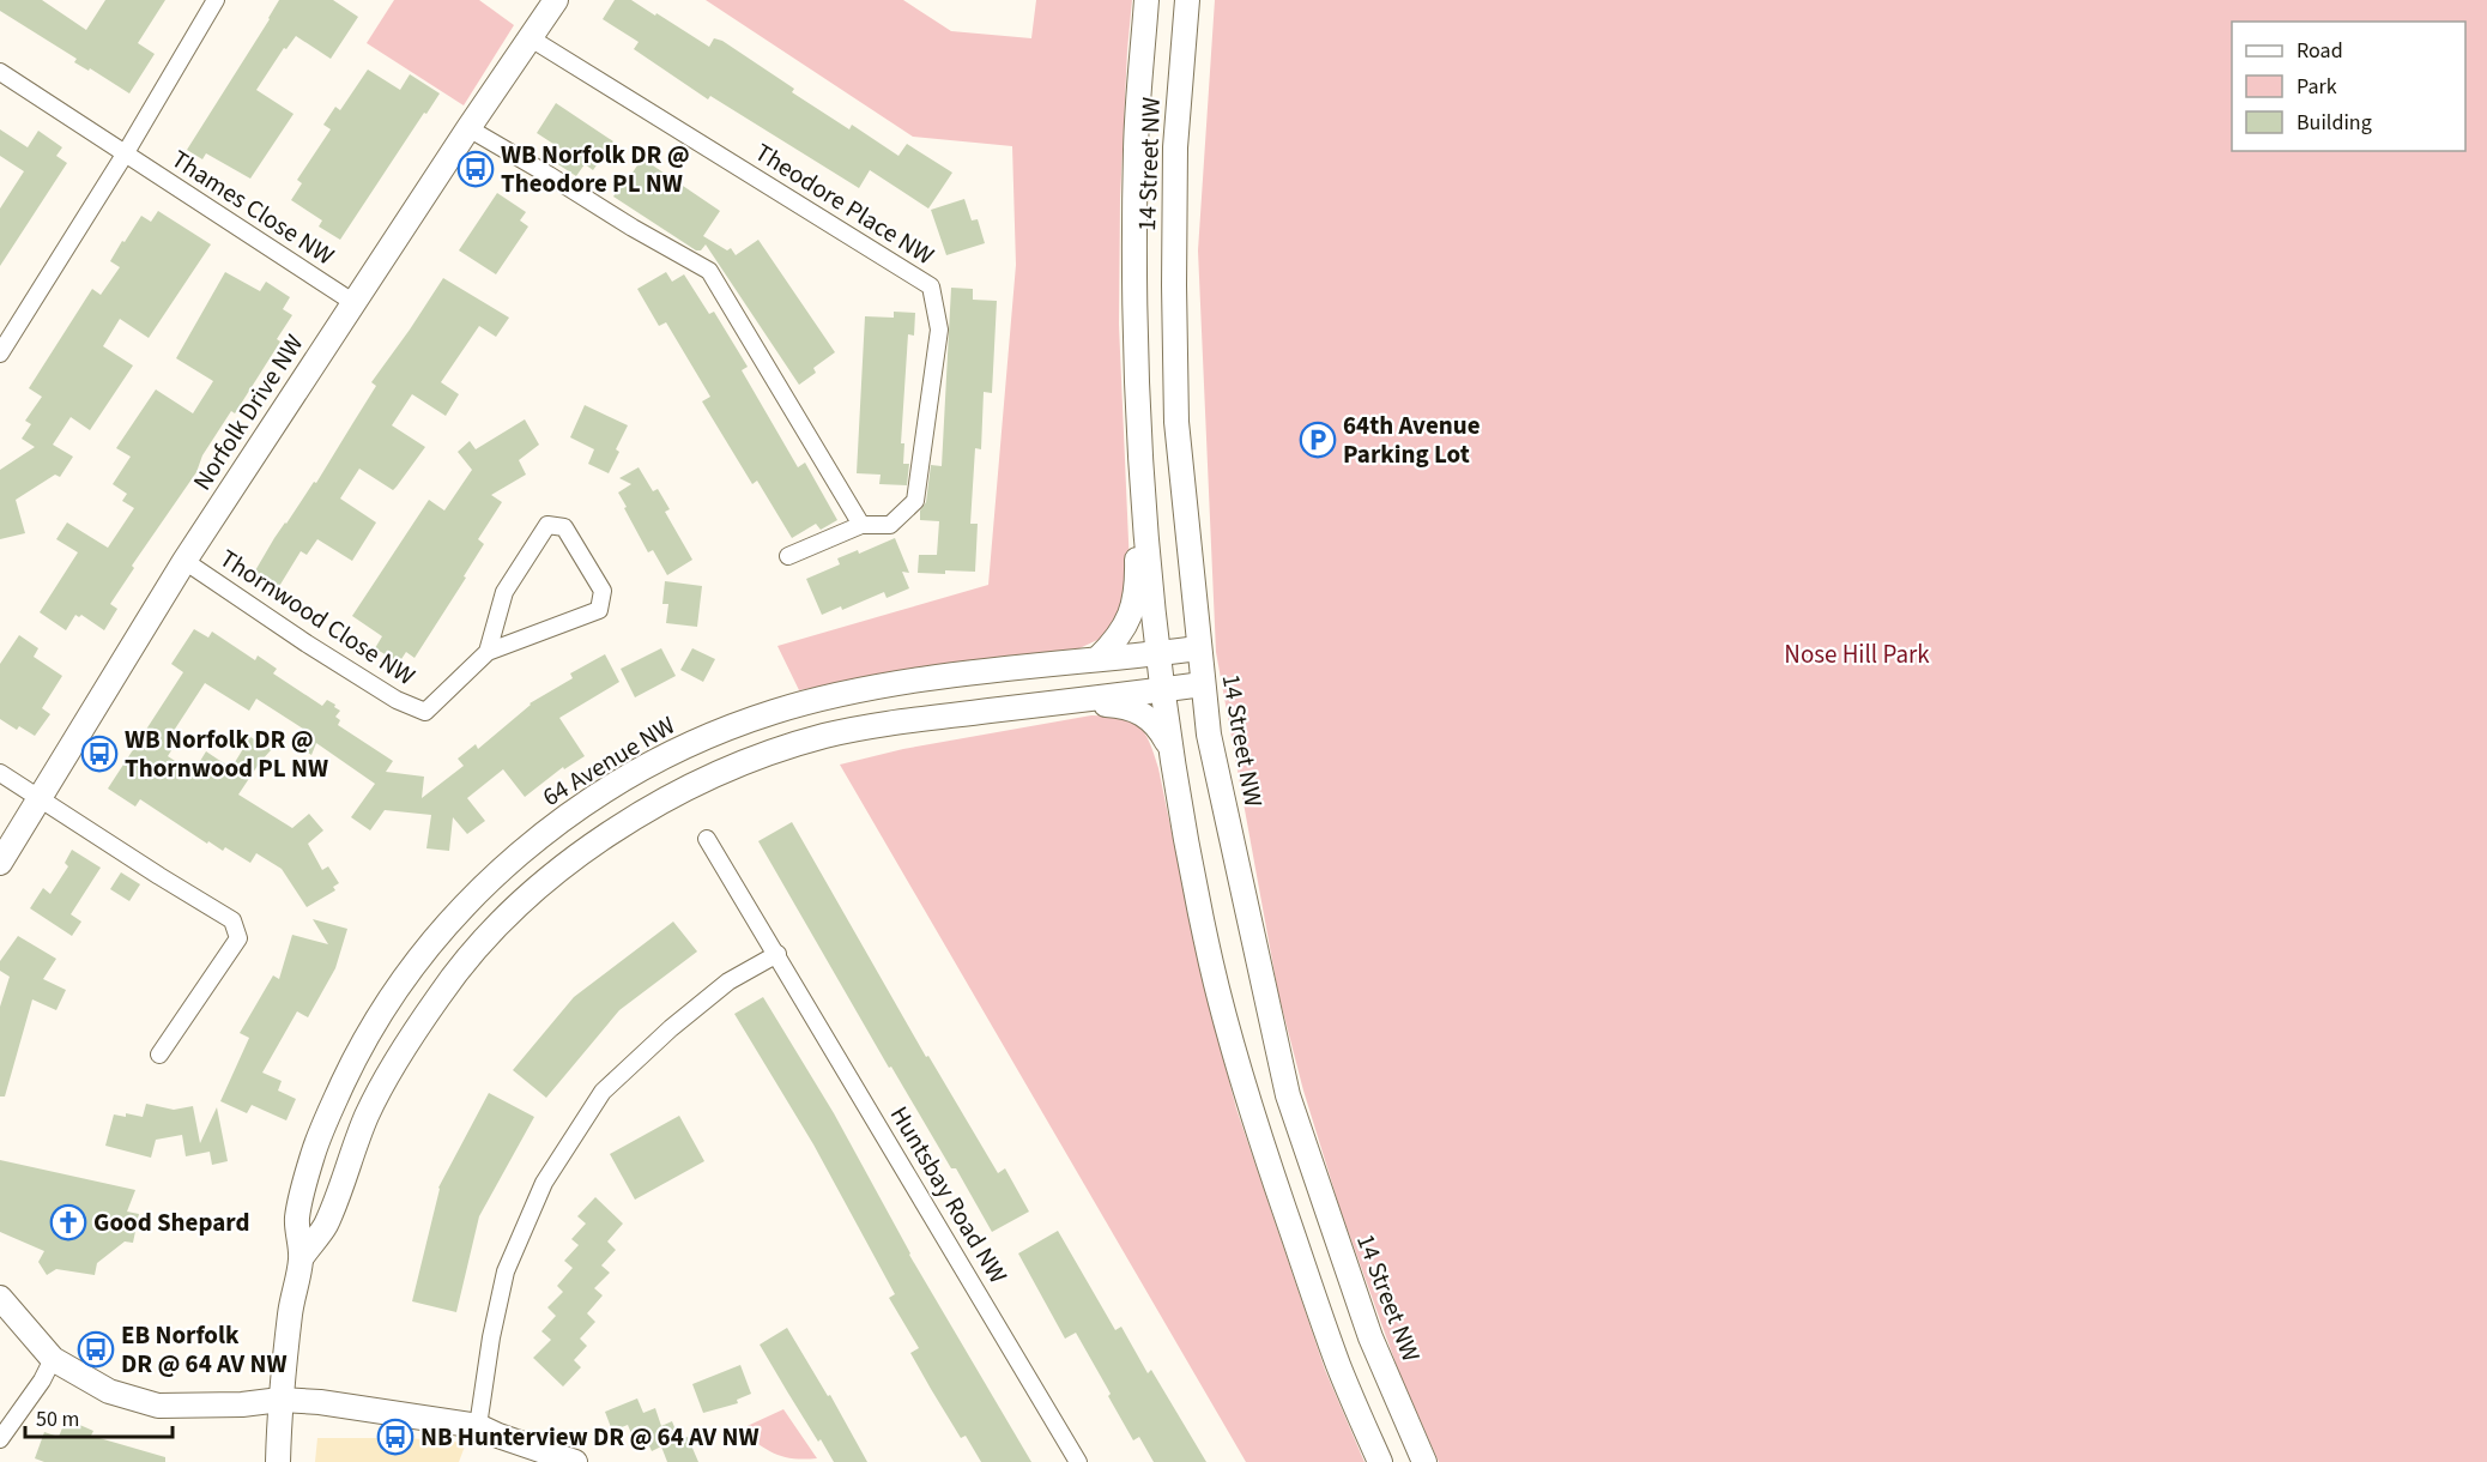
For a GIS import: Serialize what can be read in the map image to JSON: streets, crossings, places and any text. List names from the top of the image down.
{
  "streets": {
    "main road": ["14 Street NW", "Norfolk Drive NW", "64 Avenue NW"],
    "street": [
      "Theodore Place NW",
      "Thames Close NW",
      "Thornwood Close NW",
      "Huntsbay Road NW"
    ]
  },
  "crossings": [
    ["14 Street NW", "64 Avenue NW"],
    ["Theodore Place NW", "Norfolk Drive NW"],
    ["Thames Close NW", "Norfolk Drive NW"],
    ["Norfolk Drive NW", "Thornwood Close NW"]
  ],
  "parks": ["Nose Hill Park"],
  "places": {
    "bus stop": [
      "WB Norfolk DR @ Theodore PL NW",
      "WB Norfolk DR @ Thornwood PL NW",
      "EB Norfolk DR @ 64 AV NW",
      "NB Hunterview DR @ 64 AV NW"
    ],
    "parking": ["64th Avenue Parking Lot"],
    "church": ["Good Shepard"]
  },
  "legend": ["Road", "Park", "Building"],
  "scale_bar": "50 m"
}
